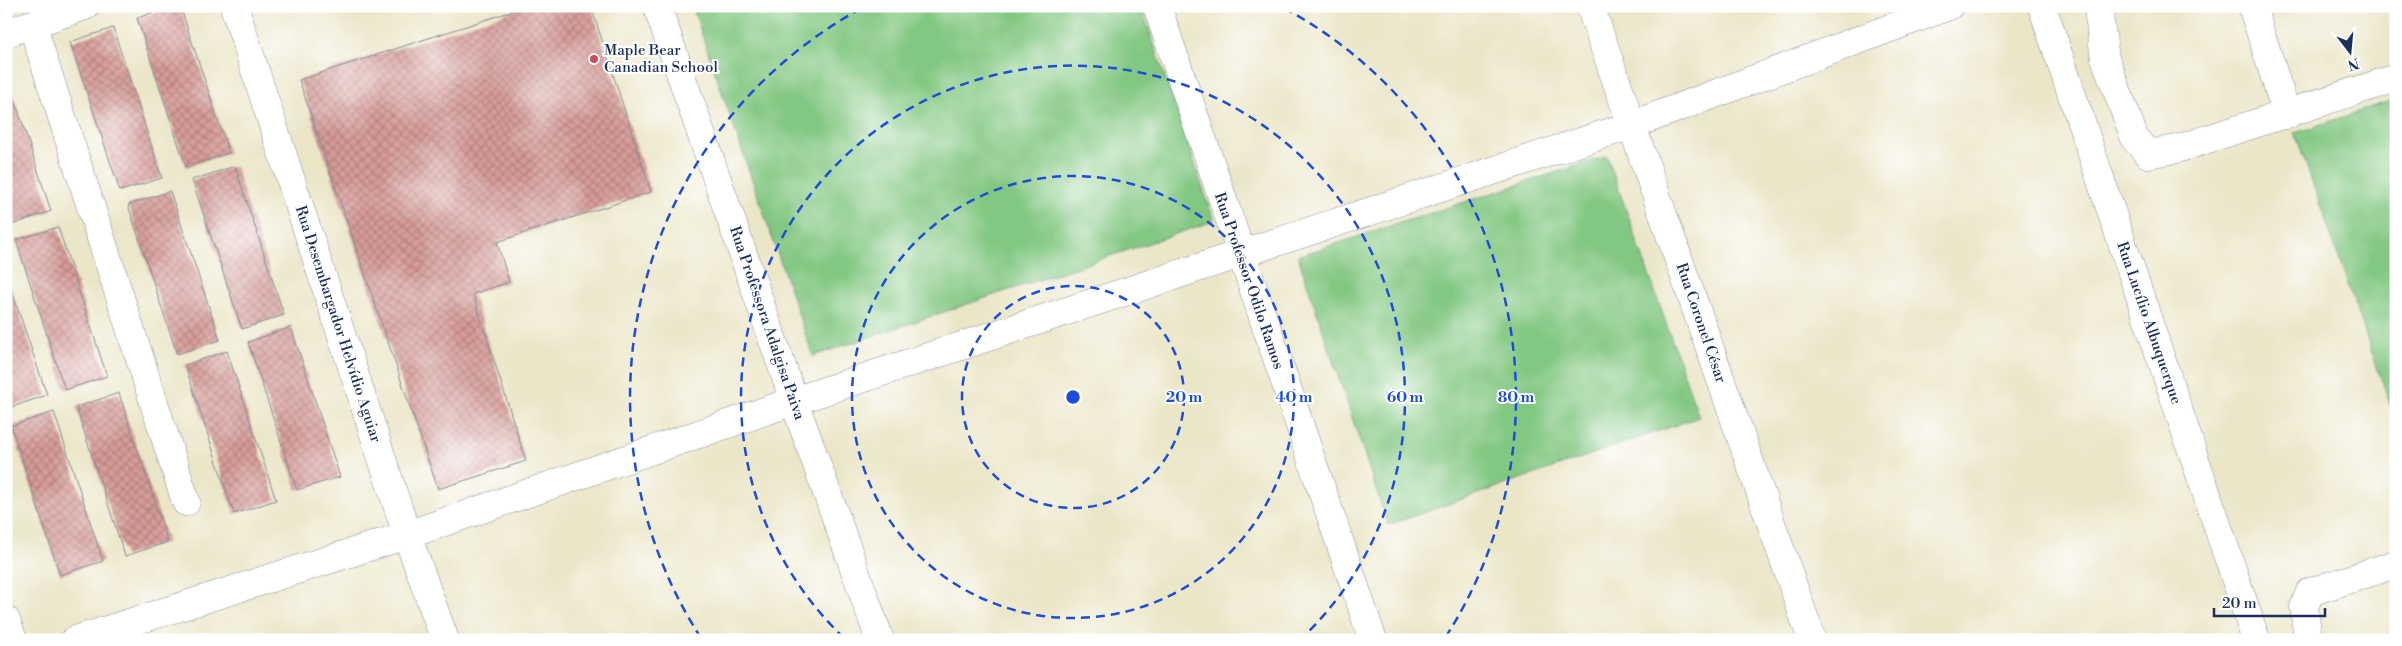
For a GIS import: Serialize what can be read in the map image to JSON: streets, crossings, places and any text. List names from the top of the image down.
{
  "streets": {
    "street": [
      "Rua Professor Odilo Ramos",
      "Rua Professora Adalgisa Paiva",
      "Rua Coronel César",
      "Rua Lucílio Albuquerque",
      "Rua Desembargador Helvídio Aguiar"
    ]
  },
  "places": ["Maple Bear Canadian School"],
  "scale_bar": "20 m",
  "north": "bottom",
  "rings": [
    "20 m",
    "40 m",
    "60 m",
    "80 m"
  ]
}
